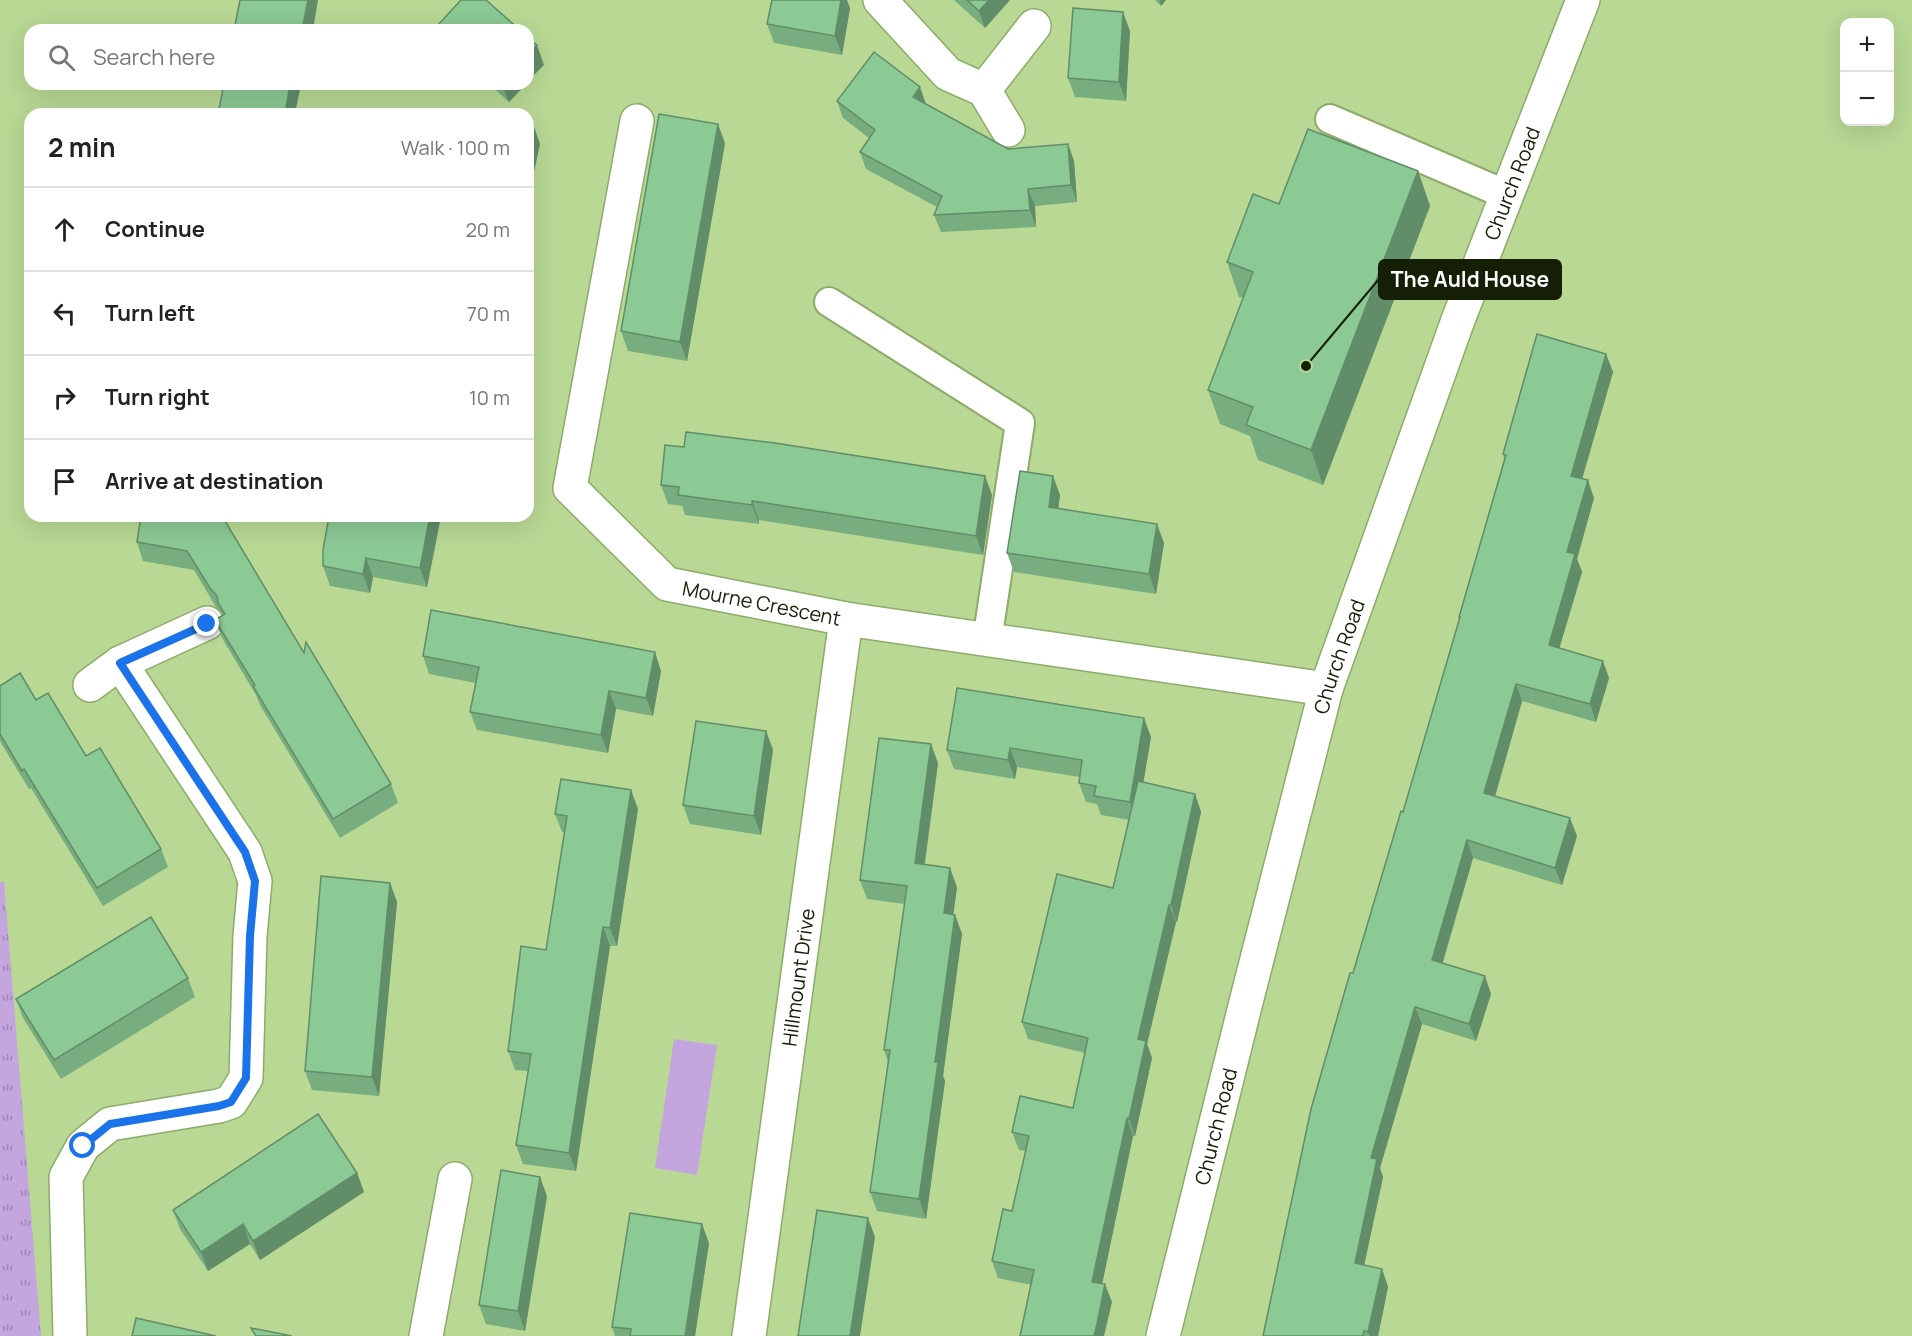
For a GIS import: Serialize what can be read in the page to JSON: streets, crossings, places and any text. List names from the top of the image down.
{
  "streets": {
    "street": ["Church Road", "Mourne Crescent", "Hillmount Drive"]
  },
  "crossings": [
    ["Church Road", "Mourne Crescent"],
    ["Mourne Crescent", "Hillmount Drive"]
  ],
  "places": ["The Auld House"],
  "page": {
    "map_buttons": ["+", "−"],
    "search": "Search here",
    "heading": ["2 min", "Walk · 100 m"],
    "list": [
      ["Continue", "20 m"],
      ["Turn left", "70 m"],
      ["Turn right", "10 m"],
      "Arrive at destination"
    ]
  }
}
